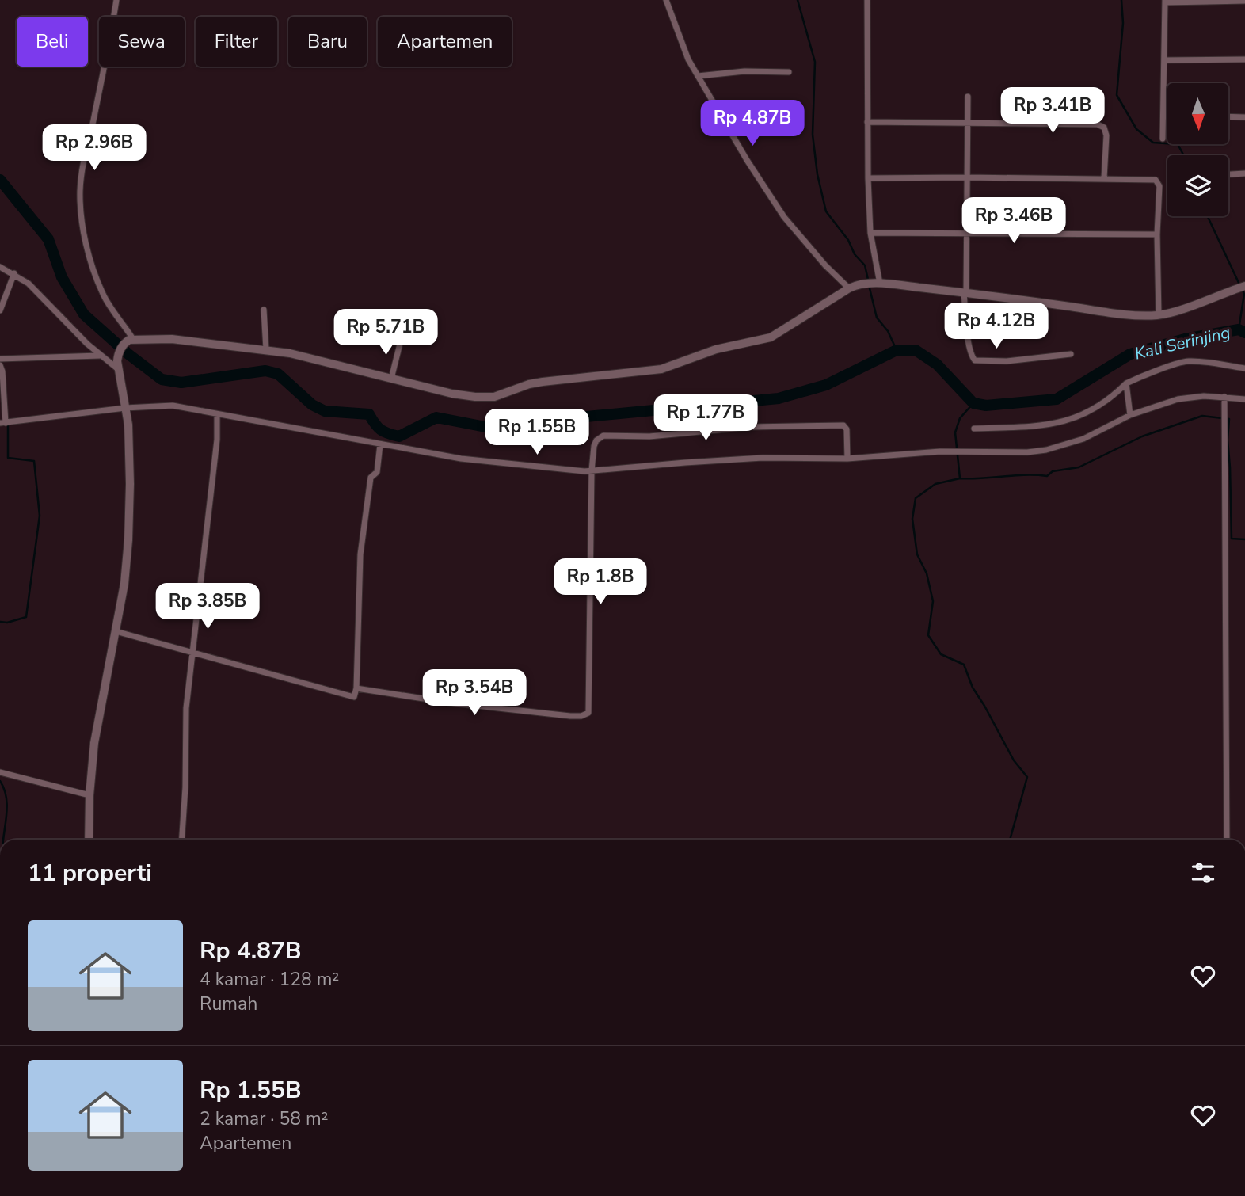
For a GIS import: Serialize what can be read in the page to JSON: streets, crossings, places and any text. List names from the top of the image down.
{
  "water": ["Kali Serinjing"],
  "north": "bottom",
  "page": {
    "chip": [
      "Beli",
      "Sewa",
      "Filter",
      "Baru",
      "Apartemen"
    ],
    "price": [
      "Rp 3.41B",
      "Rp 4.87B",
      "Rp 2.96B",
      "Rp 3.46B",
      "Rp 4.12B",
      "Rp 5.71B",
      "Rp 1.77B",
      "Rp 1.55B",
      "Rp 1.8B",
      "Rp 3.85B",
      "Rp 3.54B"
    ],
    "heading": "11 properti",
    "list": [
      {
        "name": "Rp 4.87B",
        "note": "4 kamar · 128 m² · Rumah"
      },
      {
        "name": "Rp 1.55B",
        "note": "2 kamar · 58 m² · Apartemen"
      }
    ]
  }
}
